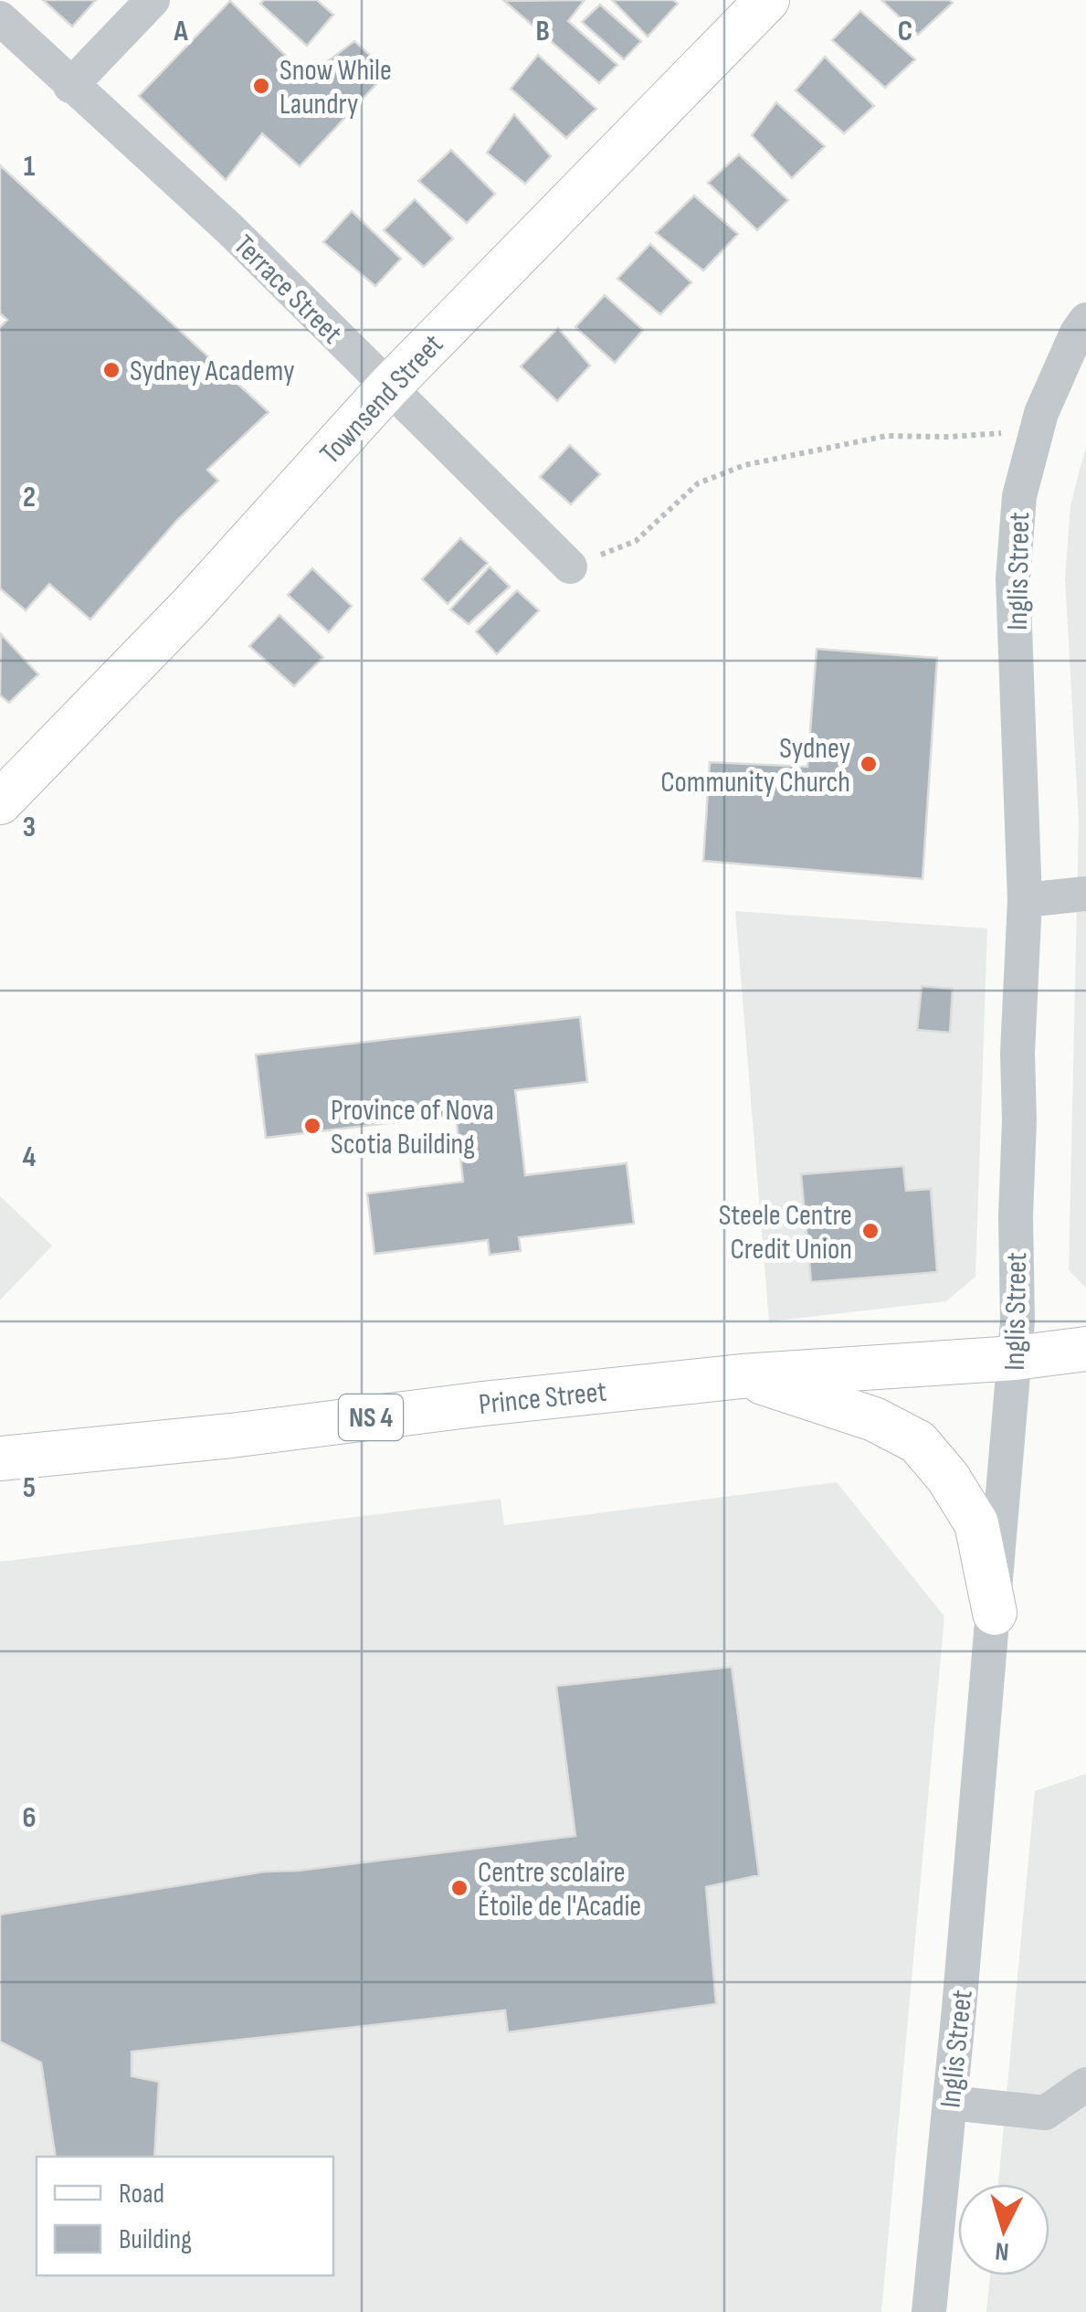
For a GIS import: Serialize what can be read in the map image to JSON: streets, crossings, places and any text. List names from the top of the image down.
{
  "streets": {
    "main road": ["Townsend Street", "Prince Street", "NS 4"],
    "street": ["Terrace Street", "Inglis Street"]
  },
  "crossings": [
    ["Terrace Street", "Townsend Street"],
    ["Inglis Street", "Prince Street"]
  ],
  "places": [
    "Snow While Laundry",
    "Sydney Academy",
    "Sydney Community Church",
    "Province of Nova Scotia Building",
    "Steele Centre Credit Union",
    "Centre scolaire Étoile de l'Acadie"
  ],
  "legend": ["Road", "Building"],
  "north": "bottom",
  "grid": {
    "columns": ["A", "B", "C"],
    "rows": [
      "1",
      "2",
      "3",
      "4",
      "5",
      "6"
    ]
  }
}
